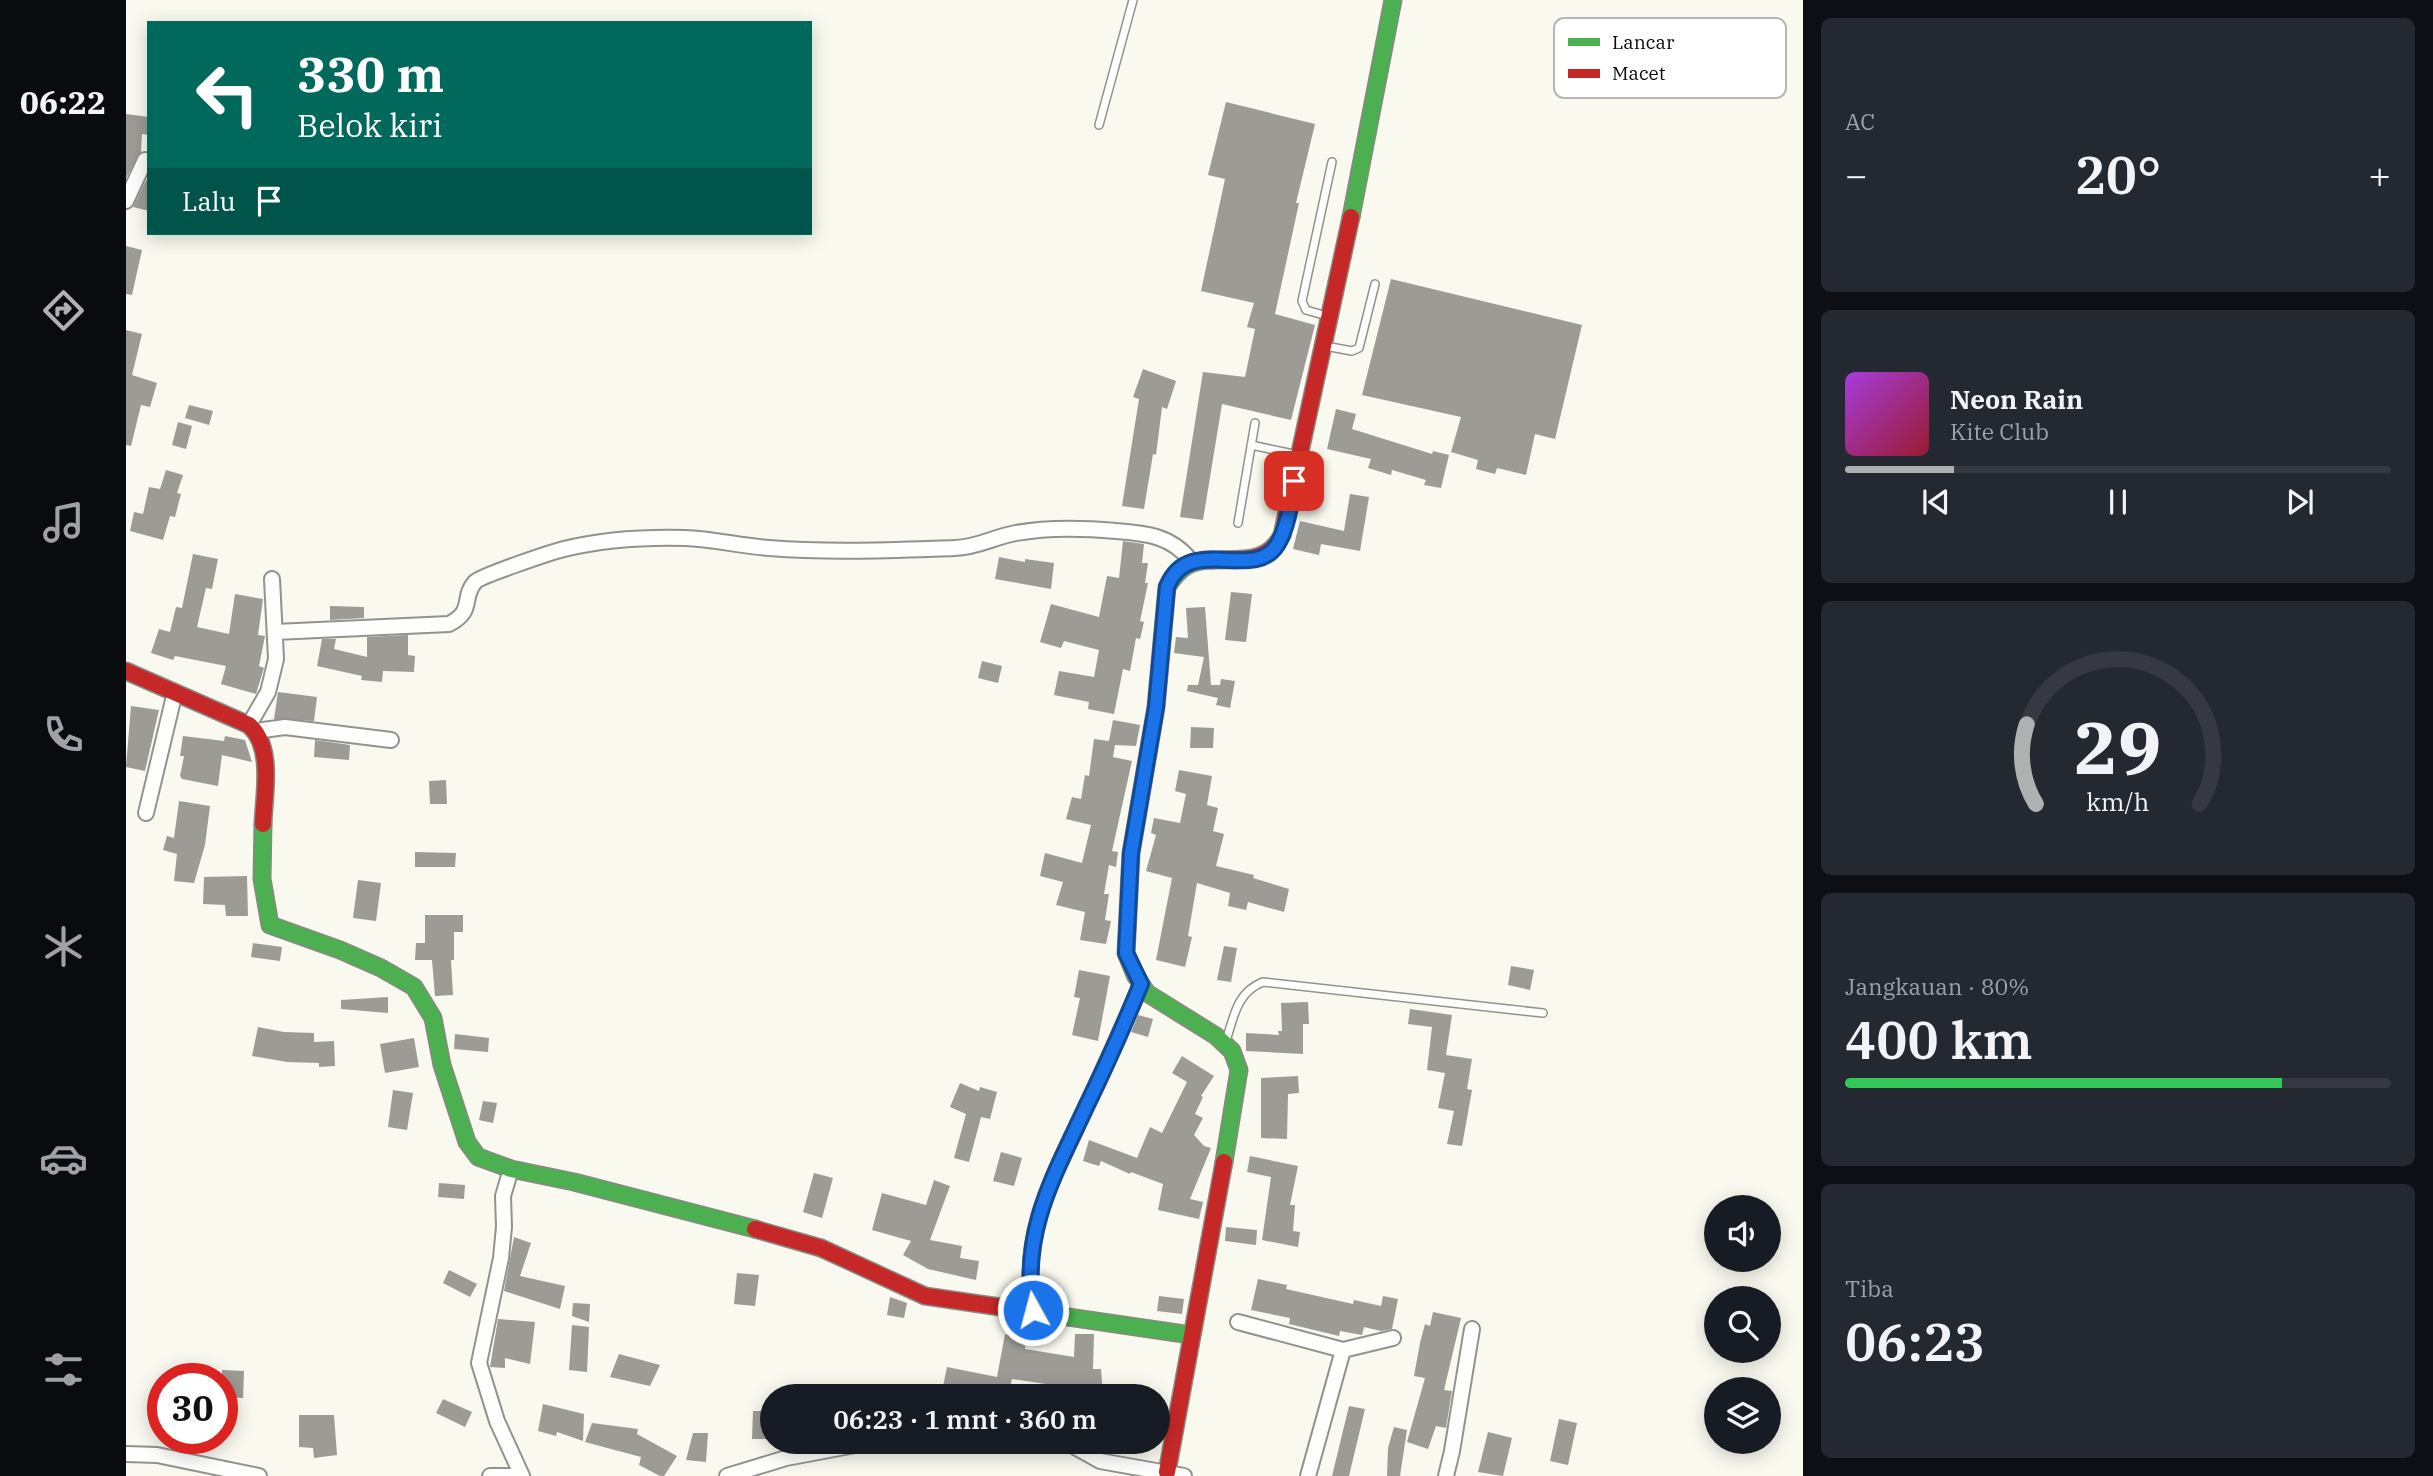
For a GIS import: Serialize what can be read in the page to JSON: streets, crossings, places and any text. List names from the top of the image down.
{
  "legend": ["Lancar", "Macet"],
  "page": {
    "tabs": "06:22",
    "tile": [
      "AC",
      ["Jangkauan · 80%", "400 km"],
      ["Tiba", "06:23"]
    ],
    "turn": ["330 m", "Belok kiri"],
    "heat": ["−", "20°", "+"],
    "then": "Lalu",
    "song": ["Neon Rain", "Kite Club"],
    "limit": "30",
    "trip": "06:23 · 1 mnt · 360 m",
    "gauge": ["29", "km/h"]
  }
}
